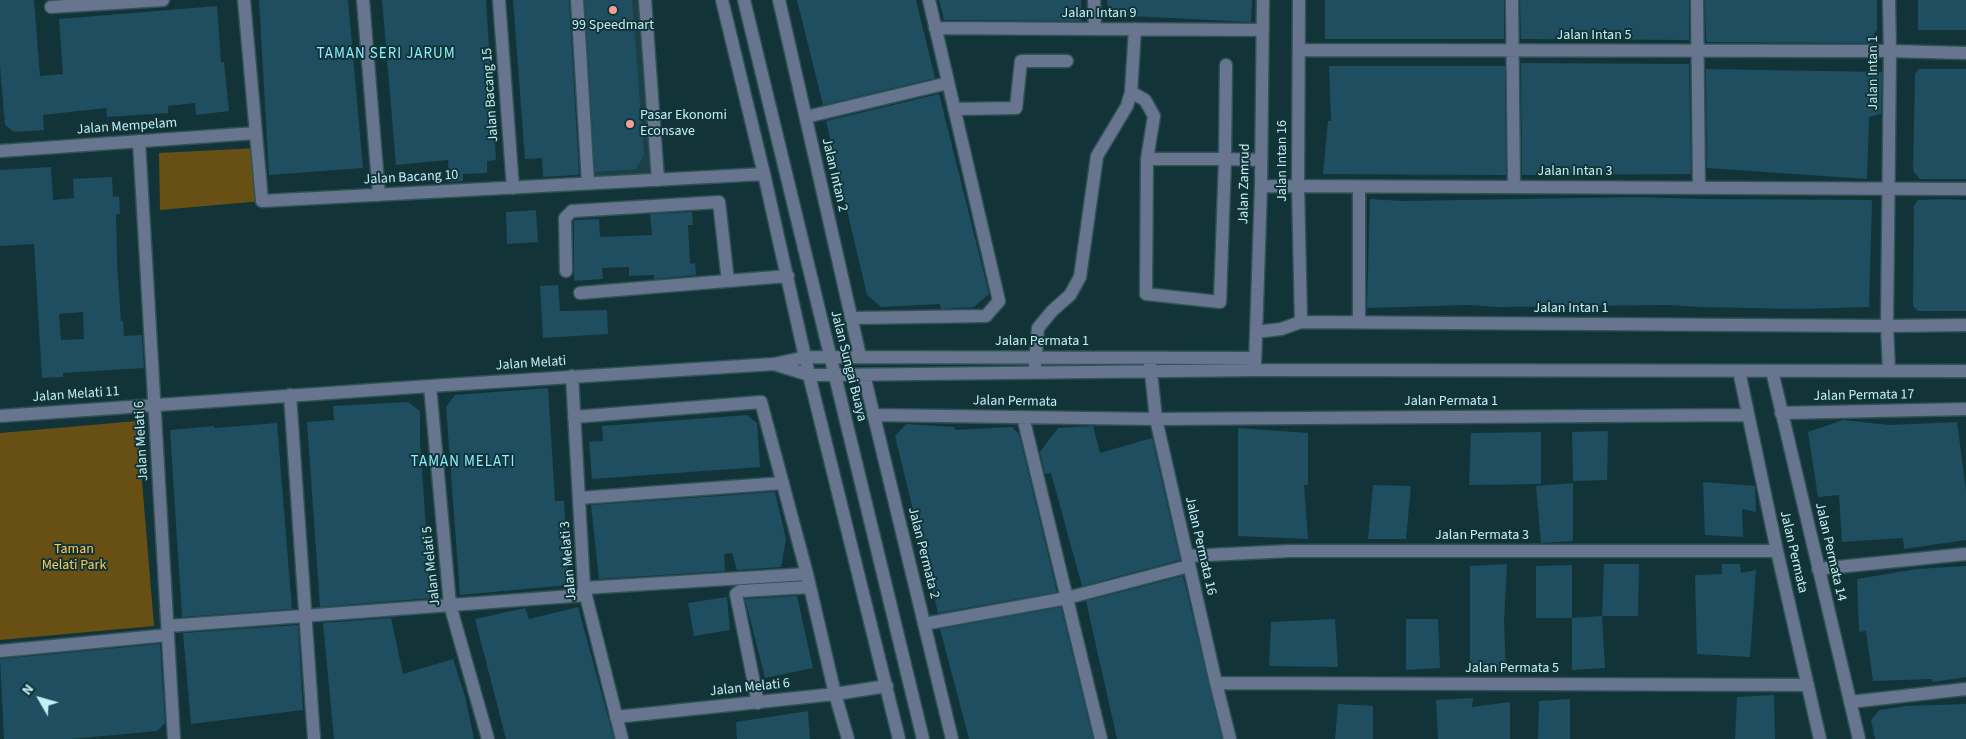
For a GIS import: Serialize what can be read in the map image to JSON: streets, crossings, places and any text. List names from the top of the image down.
{
  "streets": {
    "street": [
      "Jalan Intan 9",
      "Jalan Intan 5",
      "Jalan Intan 1",
      "Jalan Bacang 15",
      "Jalan Mempelam",
      "Jalan Intan 16",
      "Jalan Intan 3",
      "Jalan Intan 2",
      "Jalan Bacang 10",
      "Jalan Zamrud",
      "Jalan Permata 1",
      "Jalan Melati",
      "Jalan Sungai Buaya",
      "Jalan Melati 11",
      "Jalan Permata 17",
      "Jalan Permata",
      "Jalan Melati 6",
      "Jalan Permata 3",
      "Jalan Permata 16",
      "Jalan Permata 14",
      "Jalan Permata 2",
      "Jalan Melati 3",
      "Jalan Melati 5",
      "Jalan Permata 5"
    ]
  },
  "crossings": [
    ["Jalan Intan 9", "Jalan Zamrud"],
    ["Jalan Intan 5", "Jalan Intan 1"],
    ["Jalan Intan 5", "Jalan Intan 16"],
    ["Jalan Intan 1", "Jalan Intan 16"],
    ["Jalan Intan 1", "Jalan Intan 3"],
    ["Jalan Intan 1", "Jalan Zamrud"],
    ["Jalan Bacang 15", "Jalan Bacang 10"],
    ["Jalan Mempelam", "Jalan Bacang 10"],
    ["Jalan Mempelam", "Jalan Melati 6"],
    ["Jalan Intan 16", "Jalan Intan 3"],
    ["Jalan Intan 3", "Jalan Zamrud"],
    ["Jalan Intan 2", "Jalan Permata 1"],
    ["Jalan Zamrud", "Jalan Permata 1"],
    ["Jalan Permata 1", "Jalan Melati"],
    ["Jalan Permata 1", "Jalan Sungai Buaya"],
    ["Jalan Permata 1", "Jalan Permata"],
    ["Jalan Permata 1", "Jalan Permata 16"],
    ["Jalan Melati", "Jalan Sungai Buaya"],
    ["Jalan Melati", "Jalan Melati 11"],
    ["Jalan Melati", "Jalan Melati 6"],
    ["Jalan Melati", "Jalan Melati 3"],
    ["Jalan Melati", "Jalan Melati 5"],
    ["Jalan Melati 11", "Jalan Melati 6"],
    ["Jalan Permata 17", "Jalan Permata 14"],
    ["Jalan Permata", "Jalan Permata 3"],
    ["Jalan Permata", "Jalan Permata 16"],
    ["Jalan Permata", "Jalan Permata 2"],
    ["Jalan Permata", "Jalan Permata 5"],
    ["Jalan Melati 6", "Jalan Melati 3"],
    ["Jalan Permata 3", "Jalan Permata 16"],
    ["Jalan Permata 3", "Jalan Permata 2"],
    ["Jalan Permata 16", "Jalan Permata 5"]
  ],
  "districts": ["TAMAN SERI JARUM", "TAMAN MELATI"],
  "parks": ["Taman Melati Park"],
  "places": ["99 Speedmart", "Pasar Ekonomi Econsave"],
  "north": "top left"
}
